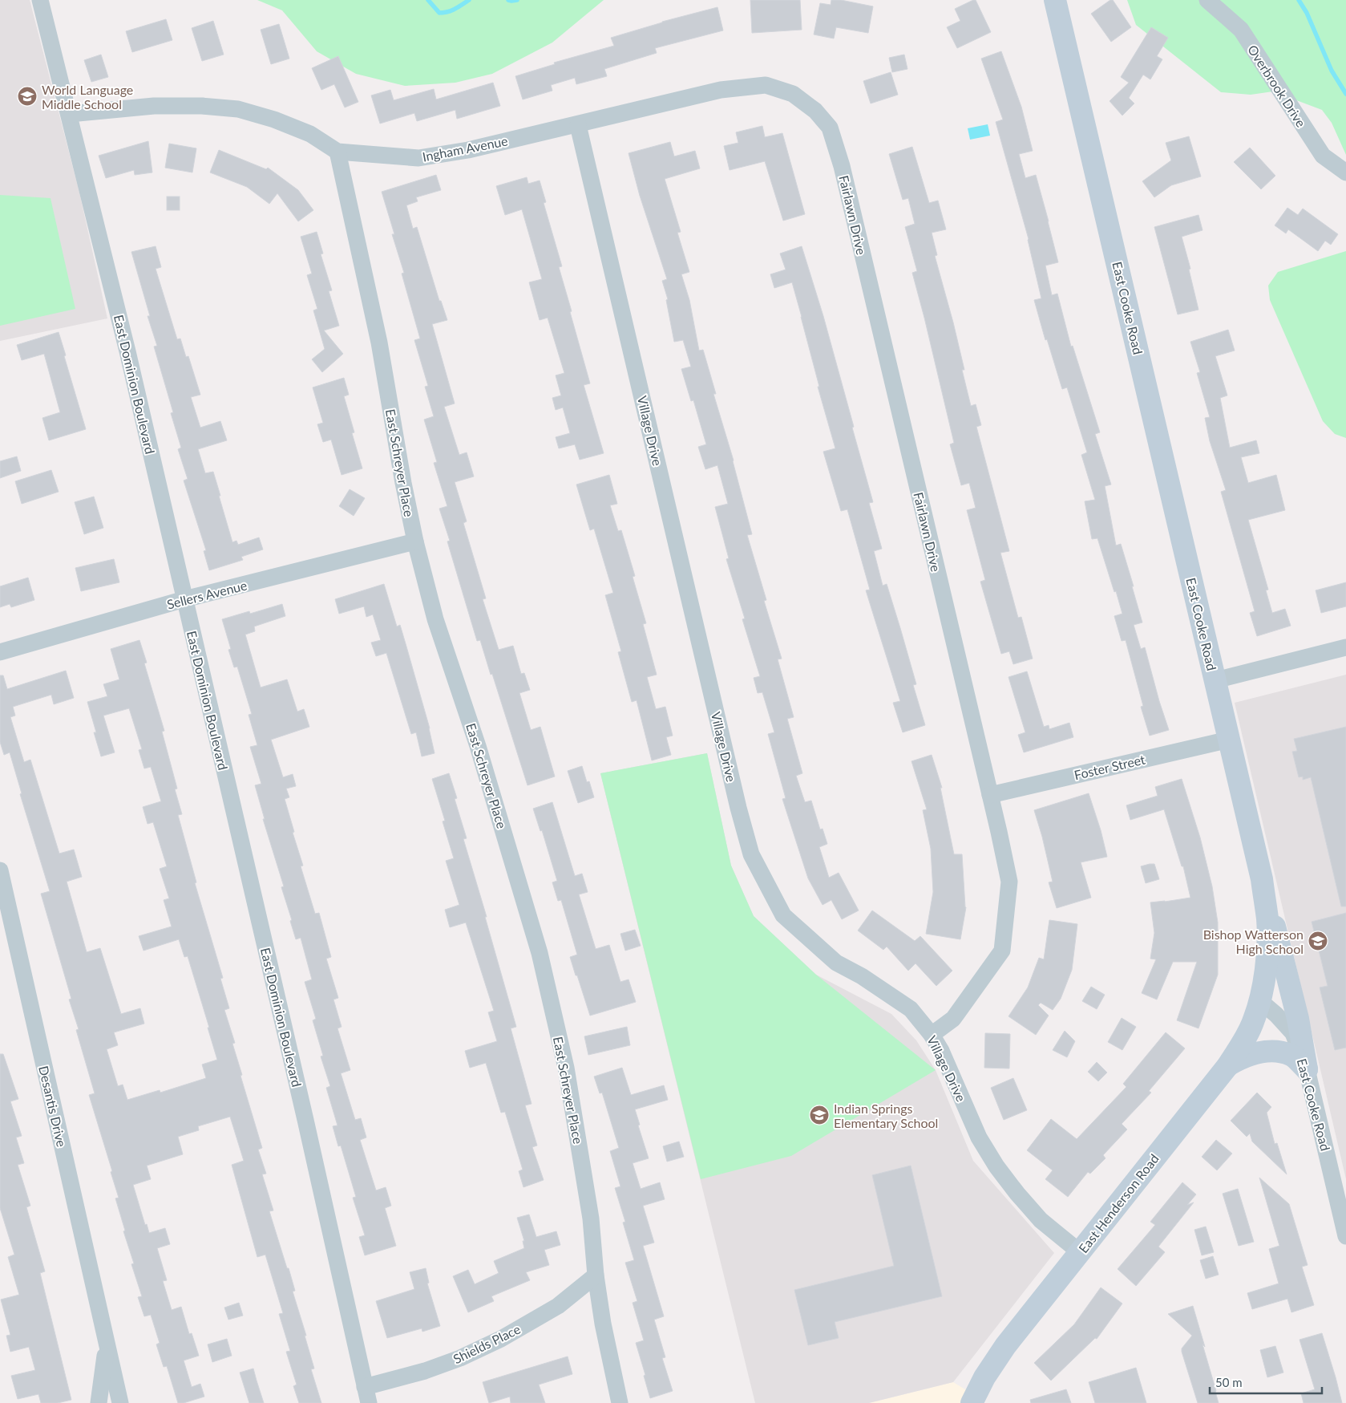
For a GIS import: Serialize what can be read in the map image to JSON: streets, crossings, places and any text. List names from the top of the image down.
{
  "streets": {
    "main road": ["East Cooke Road", "East Henderson Road"],
    "street": [
      "Overbrook Drive",
      "Ingham Avenue",
      "Fairlawn Drive",
      "East Dominion Boulevard",
      "Village Drive",
      "East Schreyer Place",
      "Sellers Avenue",
      "Foster Street",
      "Desantis Drive",
      "Shields Place"
    ]
  },
  "crossings": [
    ["Ingham Avenue", "Fairlawn Drive"],
    ["Ingham Avenue", "East Dominion Boulevard"],
    ["Ingham Avenue", "Village Drive"],
    ["Ingham Avenue", "East Schreyer Place"],
    ["Fairlawn Drive", "Village Drive"],
    ["Fairlawn Drive", "Foster Street"],
    ["East Cooke Road", "Foster Street"],
    ["East Cooke Road", "East Henderson Road"],
    ["East Dominion Boulevard", "Sellers Avenue"],
    ["East Dominion Boulevard", "Shields Place"],
    ["Village Drive", "East Henderson Road"],
    ["East Schreyer Place", "Sellers Avenue"],
    ["East Schreyer Place", "Shields Place"]
  ],
  "places": {
    "school or university": ["World Language Middle School", "Bishop Watterson High School", "Indian Springs Elementary School"]
  },
  "scale_bar": "50 m"
}
